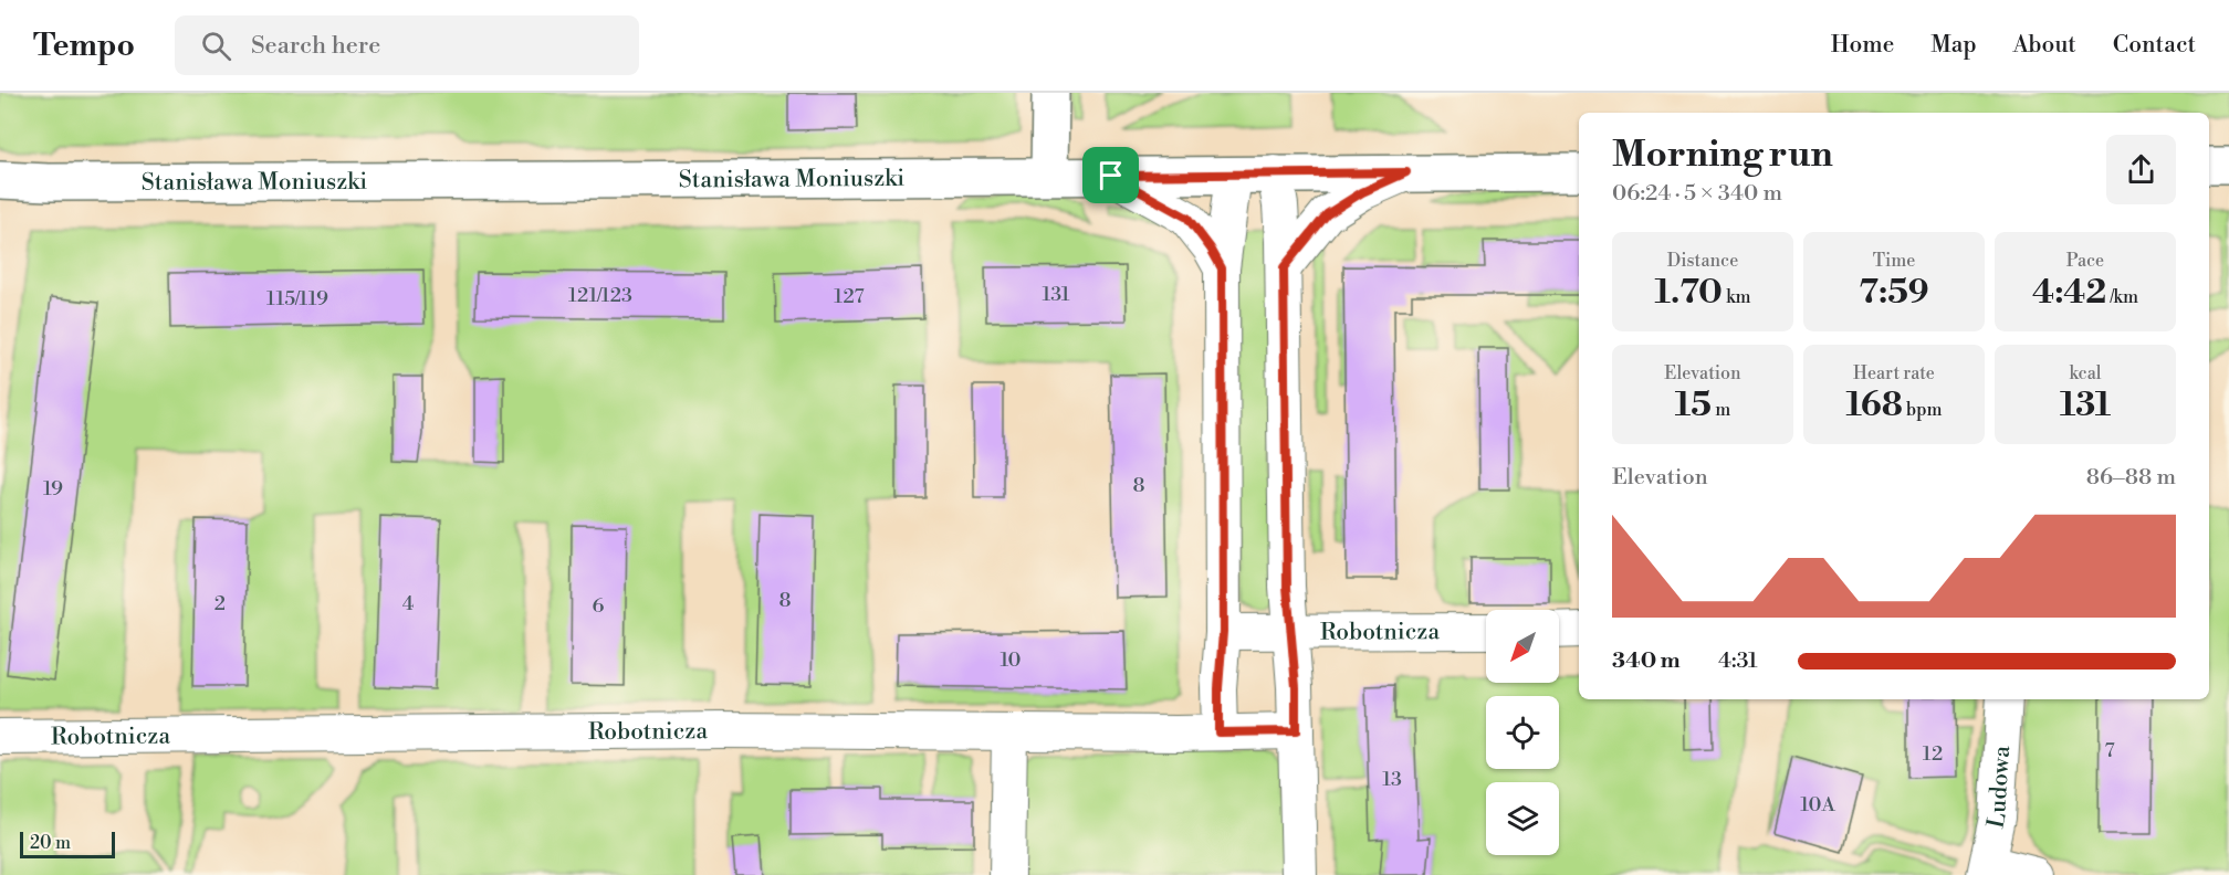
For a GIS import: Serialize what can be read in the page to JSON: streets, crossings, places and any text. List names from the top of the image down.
{
  "streets": {
    "street": ["Stanisława Moniuszki", "Robotnicza", "Ludowa"]
  },
  "house_numbers": [
    "131",
    "121/123",
    "127",
    "115/119",
    "8",
    "19",
    "8",
    "2",
    "4",
    "6",
    "10",
    "7",
    "12",
    "13",
    "10A"
  ],
  "scale_bar": "20 m",
  "north": "bottom left",
  "page": {
    "header": "Tempo",
    "search": "Search here",
    "nav": [
      "Home",
      "Map",
      "About",
      "Contact"
    ],
    "heading": ["Morning run", "06:24 · 5 × 340 m"],
    "stats": [
      ["Distance", "1.70 km"],
      ["Time", "7:59"],
      ["Pace", "4:42 /km"],
      ["Elevation", "15 m"],
      ["Heart rate", "168 bpm"],
      ["kcal", "131"]
    ],
    "chart": ["Elevation", "86–88 m"],
    "list": [
      {
        "name": "340 m",
        "note": "4:31"
      }
    ],
    "scale": "20 m"
  }
}
